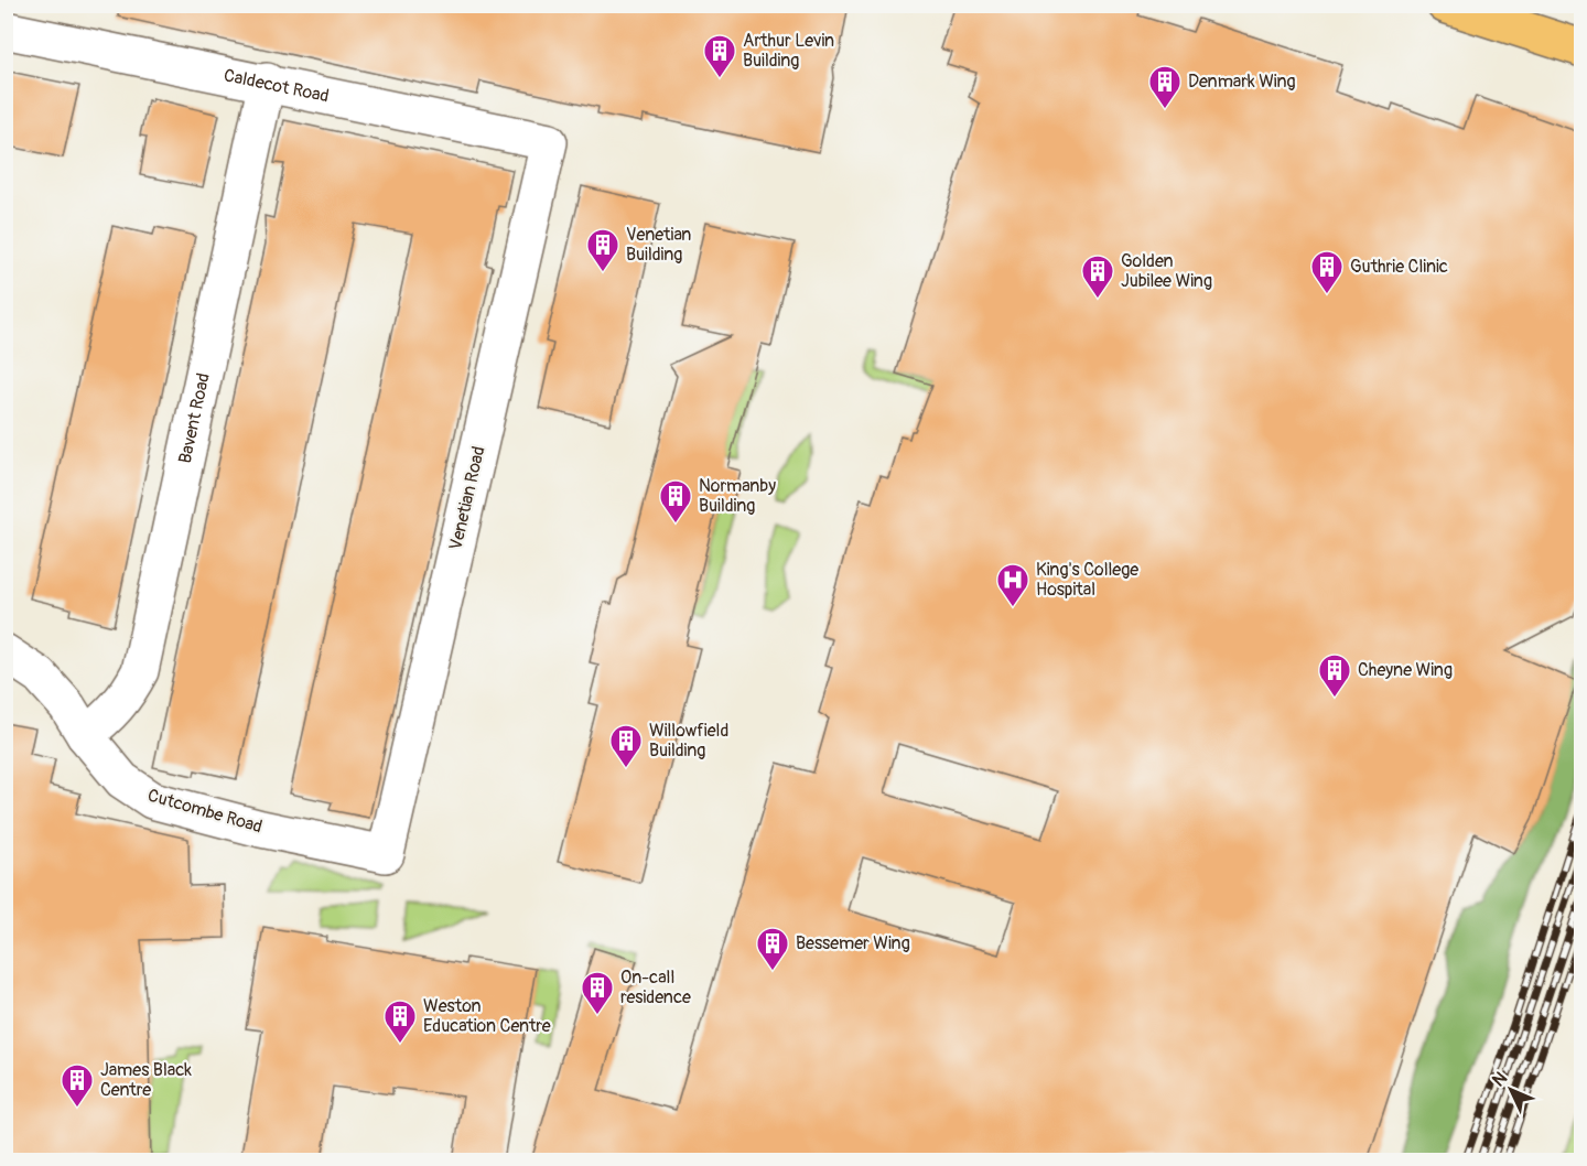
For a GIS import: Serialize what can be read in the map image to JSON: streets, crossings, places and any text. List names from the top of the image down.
{
  "streets": {
    "street": [
      "Caldecot Road",
      "Bavent Road",
      "Venetian Road",
      "Cutcombe Road"
    ]
  },
  "crossings": [
    ["Caldecot Road", "Bavent Road"],
    ["Caldecot Road", "Venetian Road"],
    ["Bavent Road", "Cutcombe Road"],
    ["Venetian Road", "Cutcombe Road"]
  ],
  "places": {
    "building": [
      "Arthur Levin Building",
      "Denmark Wing",
      "Venetian Building",
      "Guthrie Clinic",
      "Golden Jubilee Wing",
      "Normanby Building",
      "Cheyne Wing",
      "Willowfield Building",
      "Bessemer Wing",
      "On-call residence",
      "Weston Education Centre",
      "James Black Centre"
    ],
    "hospital": ["King's College Hospital"]
  },
  "north": "top left"
}
